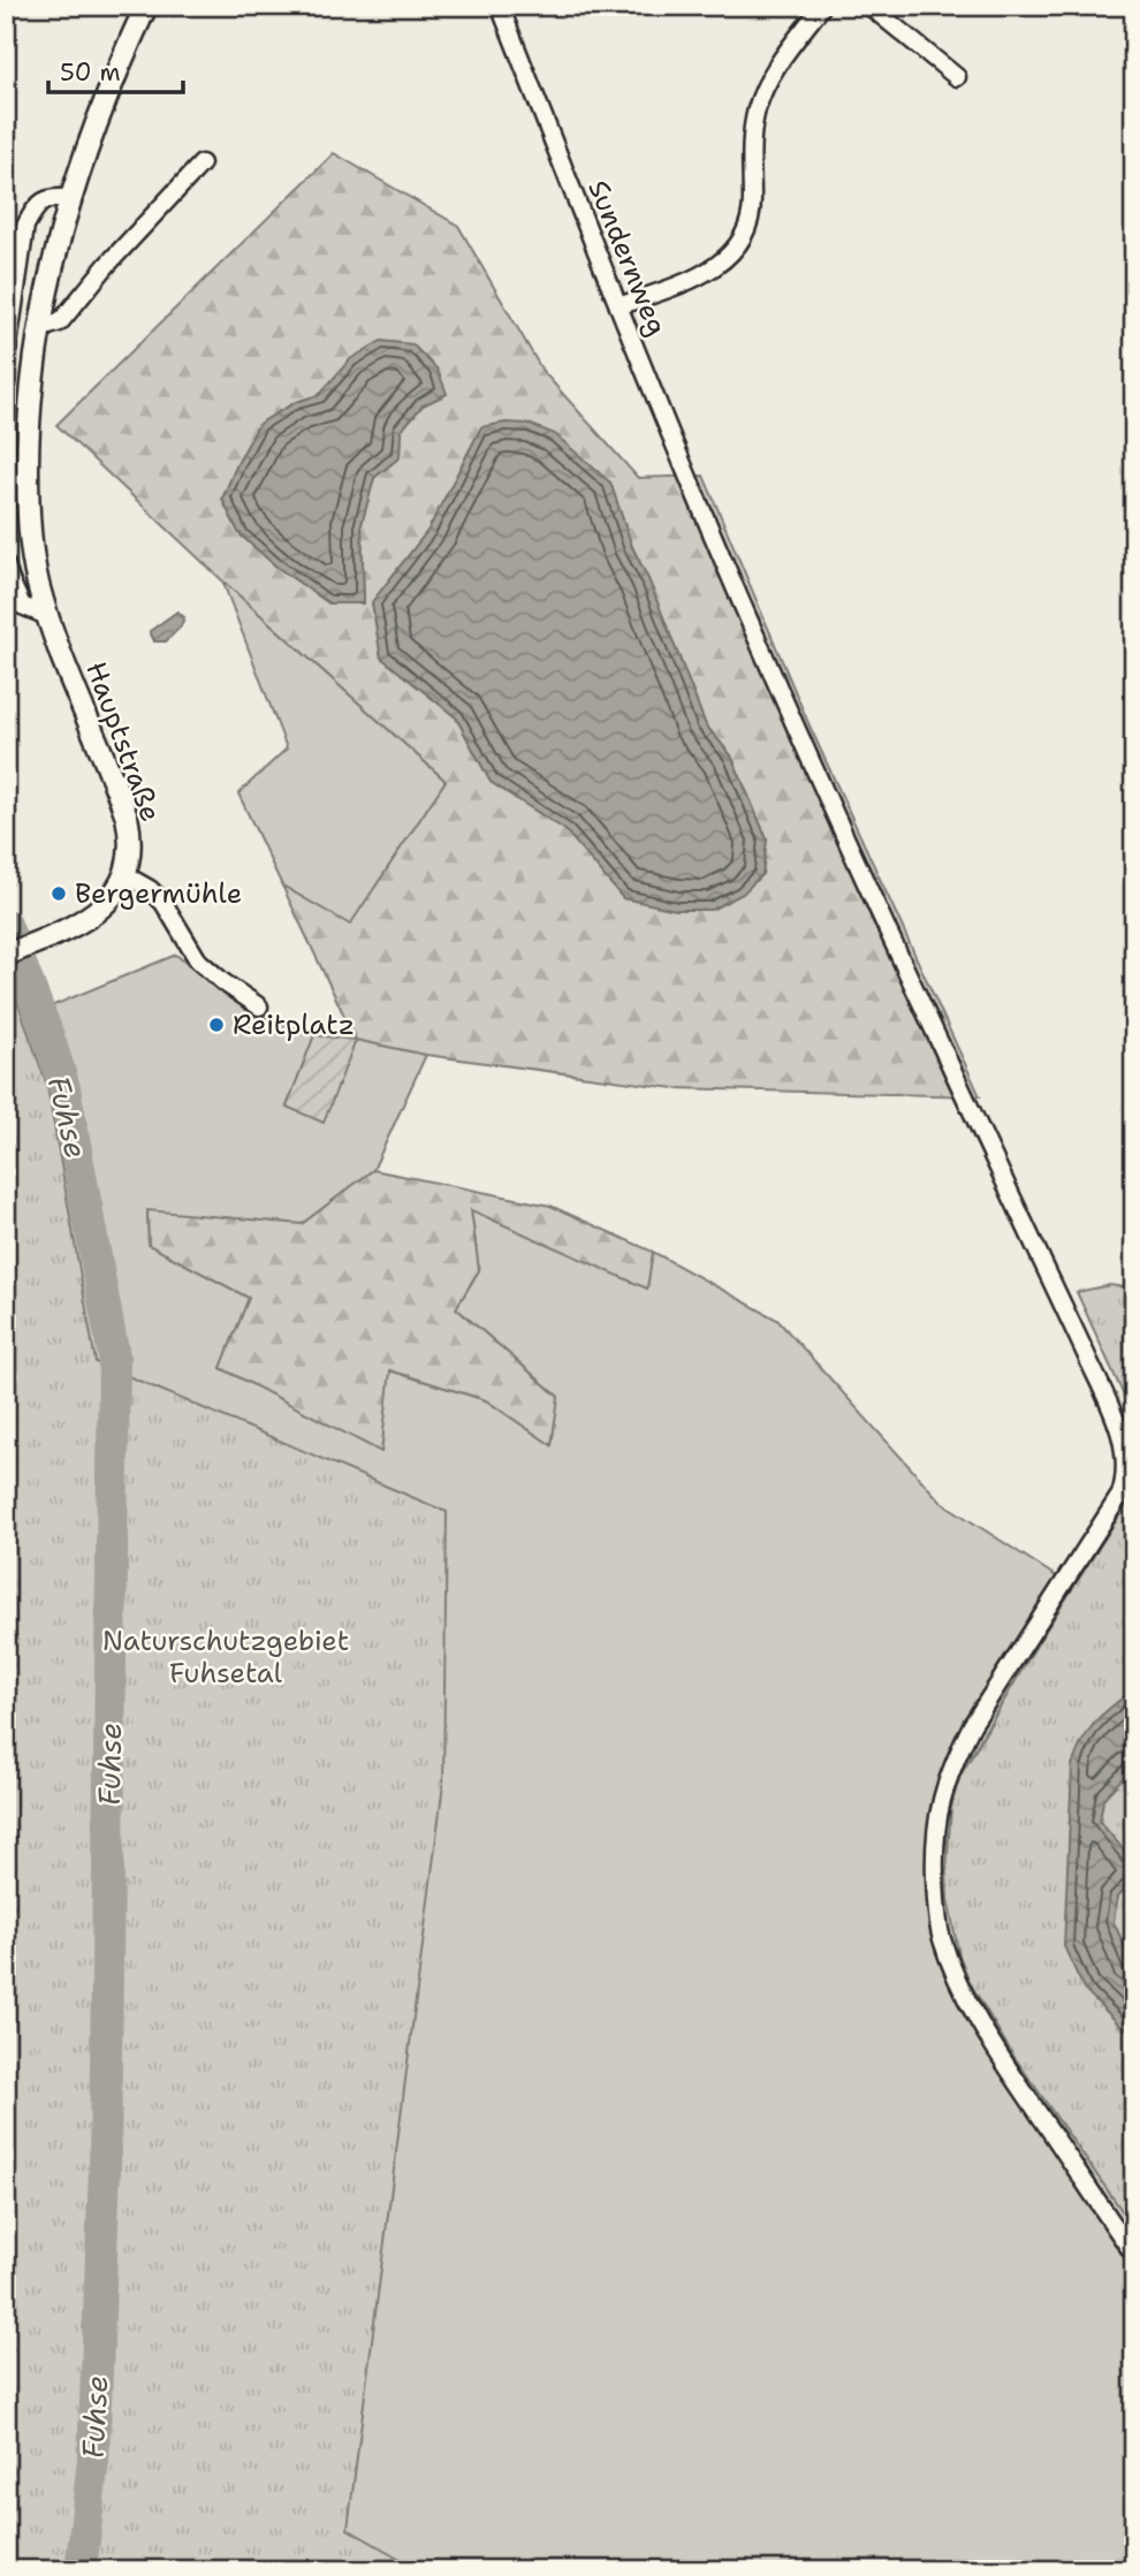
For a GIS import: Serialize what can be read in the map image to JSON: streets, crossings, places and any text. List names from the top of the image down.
{
  "streets": {
    "street": ["Sundernweg", "Hauptstraße"]
  },
  "water": ["Fuhse"],
  "parks": ["Naturschutzgebiet Fuhsetal"],
  "places": ["Bergermühle", "Reitplatz"],
  "scale_bar": "50 m"
}
